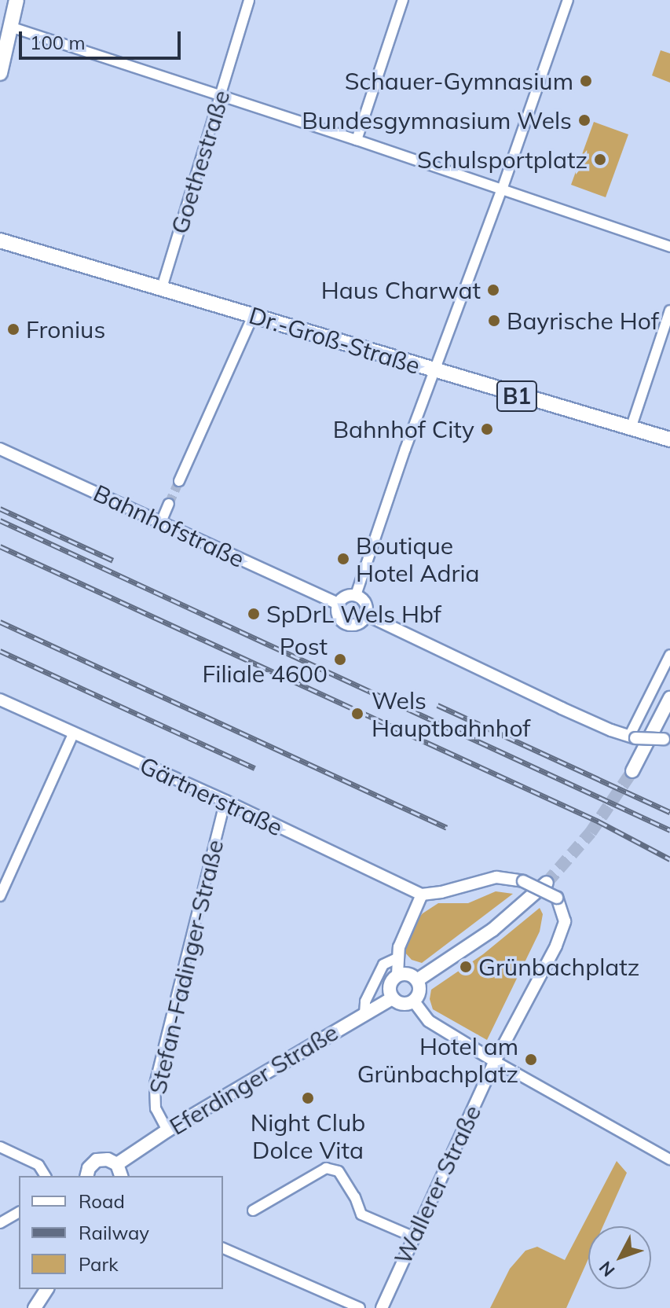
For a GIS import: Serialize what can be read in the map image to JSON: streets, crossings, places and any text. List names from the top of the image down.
{
  "streets": {
    "main road": ["Dr.-Groß-Straße", "B1", "Eferdinger Straße"],
    "street": [
      "Goethestraße",
      "Bahnhofstraße",
      "Gärtnerstraße",
      "Stefan-Fadinger-Straße",
      "Wallerer Straße"
    ]
  },
  "crossings": [
    ["Goethestraße", "Dr.-Groß-Straße"],
    ["Gärtnerstraße", "Stefan-Fadinger-Straße"],
    ["Stefan-Fadinger-Straße", "Eferdinger Straße"]
  ],
  "places": [
    "Schauer-Gymnasium",
    "Bundesgymnasium Wels",
    "Schulsportplatz",
    "Haus Charwat",
    "Bayrische Hof",
    "Fronius",
    "Bahnhof City",
    "Boutique Hotel Adria",
    "SpDrL Wels Hbf",
    "Post Filiale 4600",
    "Wels Hauptbahnhof",
    "Grünbachplatz",
    "Hotel am Grünbachplatz",
    "Night Club Dolce Vita"
  ],
  "legend": ["Road", "Railway", "Park"],
  "scale_bar": "100 m",
  "north": "bottom left"
}
